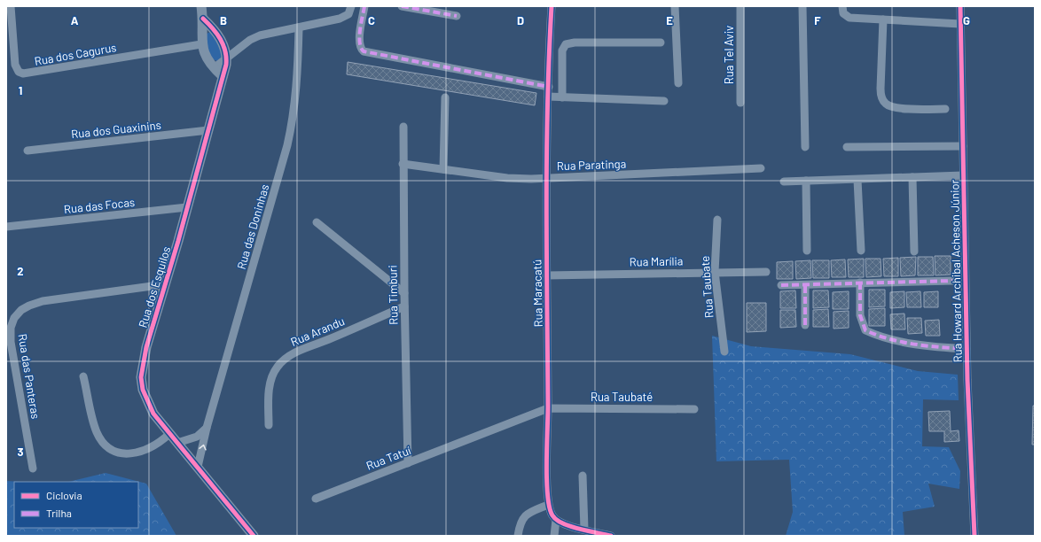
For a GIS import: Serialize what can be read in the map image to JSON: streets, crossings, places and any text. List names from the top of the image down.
{
  "streets": {
    "street": [
      "Rua dos Cagurus",
      "Rua Tel Aviv",
      "Rua dos Guaxinins",
      "Rua Paratinga",
      "Rua das Focas",
      "Rua das Doninhas",
      "Rua Marília",
      "Rua Howard Archibal Acheson Júnior",
      "Rua dos Esquilos",
      "Rua Taubate",
      "Rua Maracatú",
      "Rua Timburi",
      "Rua Arandu",
      "Rua das Panteras",
      "Rua Taubaté",
      "Rua Tatuí"
    ]
  },
  "crossings": [
    ["Rua dos Guaxinins", "Rua dos Esquilos"],
    ["Rua Paratinga", "Rua Maracatú"],
    ["Rua Paratinga", "Rua Timburi"],
    ["Rua das Focas", "Rua dos Esquilos"],
    ["Rua das Doninhas", "Rua dos Esquilos"],
    ["Rua Marília", "Rua Taubate"],
    ["Rua Marília", "Rua Maracatú"],
    ["Rua dos Esquilos", "Rua das Panteras"],
    ["Rua Maracatú", "Rua Taubaté"],
    ["Rua Maracatú", "Rua Tatuí"],
    ["Rua Timburi", "Rua Arandu"],
    ["Rua Timburi", "Rua Tatuí"],
    ["Rua Taubaté", "Rua Tatuí"]
  ],
  "legend": ["Ciclovia", "Trilha"],
  "grid": {
    "columns": [
      "A",
      "B",
      "C",
      "D",
      "E",
      "F",
      "G"
    ],
    "rows": ["1", "2", "3"]
  }
}
